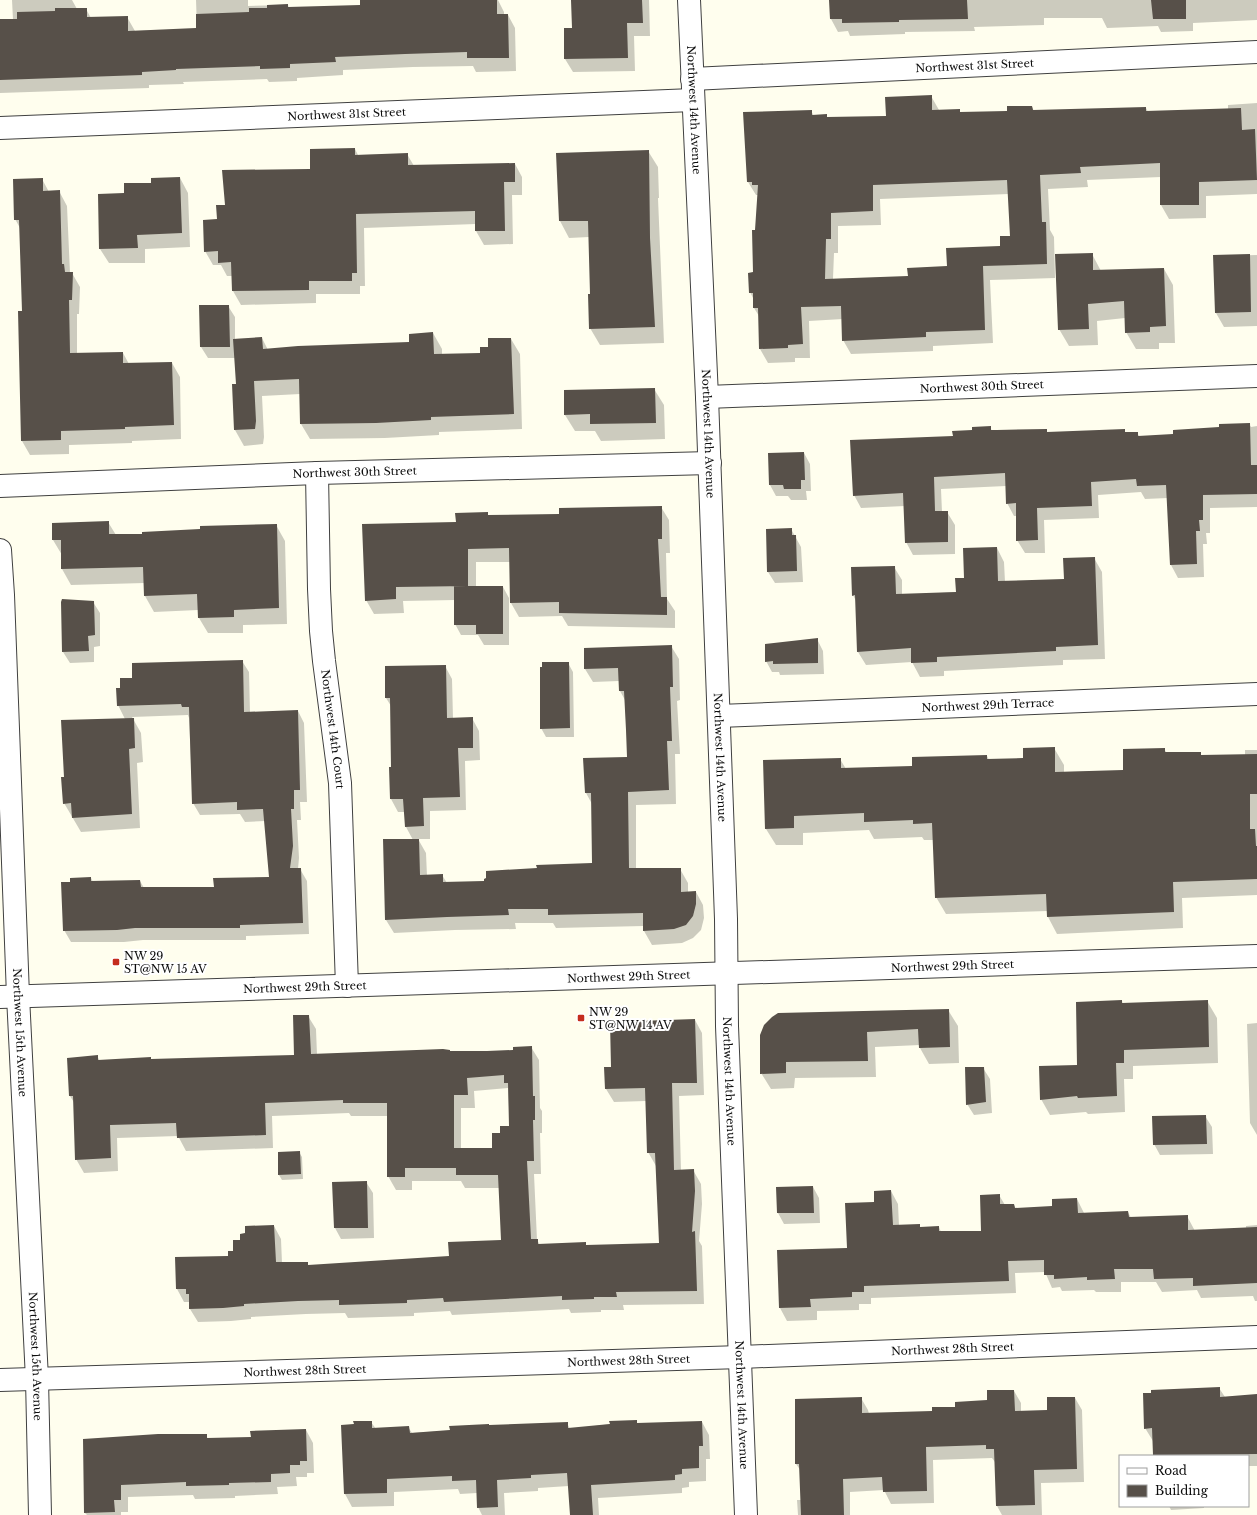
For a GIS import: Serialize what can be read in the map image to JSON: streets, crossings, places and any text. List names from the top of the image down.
{
  "streets": {
    "street": [
      "Northwest 31st Street",
      "Northwest 14th Avenue",
      "Northwest 30th Street",
      "Northwest 29th Terrace",
      "Northwest 14th Court",
      "Northwest 29th Street",
      "Northwest 15th Avenue",
      "Northwest 28th Street"
    ]
  },
  "crossings": [
    ["Northwest 31st Street", "Northwest 14th Avenue"],
    ["Northwest 14th Avenue", "Northwest 30th Street"],
    ["Northwest 14th Avenue", "Northwest 29th Terrace"],
    ["Northwest 14th Avenue", "Northwest 29th Street"],
    ["Northwest 14th Avenue", "Northwest 28th Street"],
    ["Northwest 30th Street", "Northwest 14th Court"],
    ["Northwest 14th Court", "Northwest 29th Street"],
    ["Northwest 29th Street", "Northwest 15th Avenue"],
    ["Northwest 15th Avenue", "Northwest 28th Street"]
  ],
  "places": {
    "transit": ["NW 29 ST@NW 15 AV", "NW 29 ST@NW 14 AV"]
  },
  "legend": ["Road", "Building"]
}
